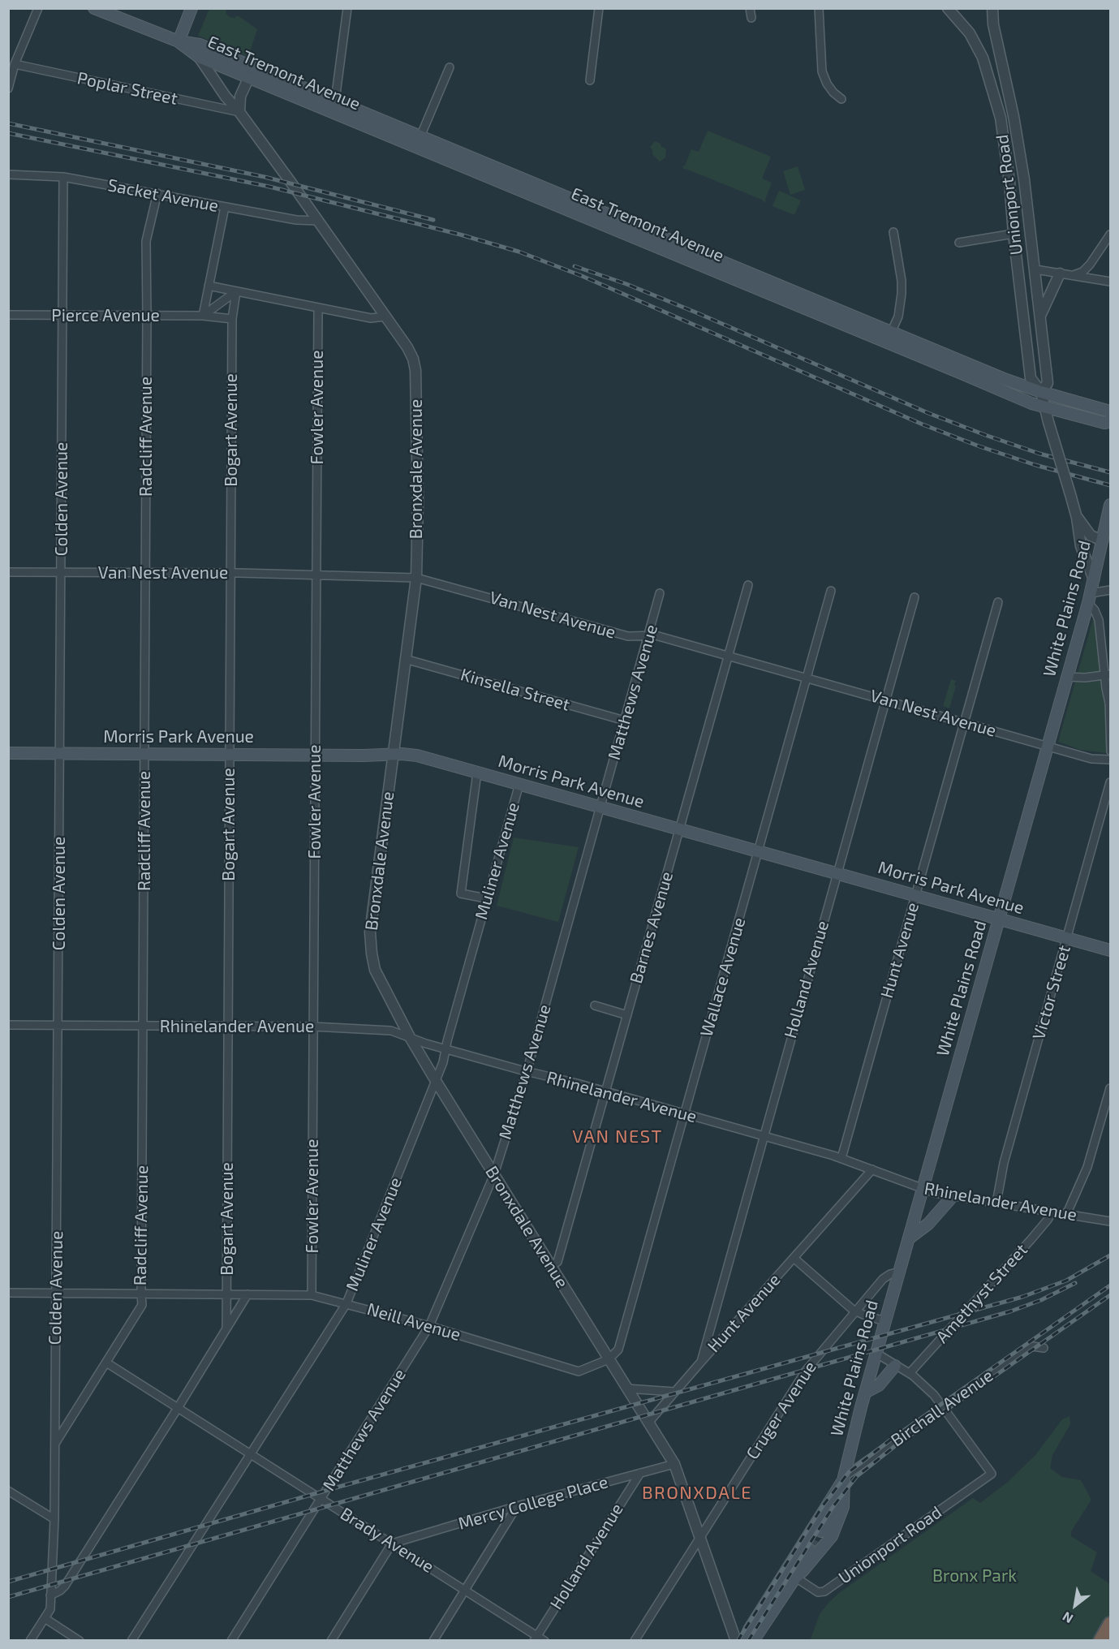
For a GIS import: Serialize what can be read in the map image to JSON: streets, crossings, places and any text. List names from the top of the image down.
{
  "streets": {
    "main road": ["East Tremont Avenue", "White Plains Road", "Morris Park Avenue"],
    "street": [
      "Poplar Street",
      "Unionport Road",
      "Sacket Avenue",
      "Pierce Avenue",
      "Fowler Avenue",
      "Bogart Avenue",
      "Radcliff Avenue",
      "Bronxdale Avenue",
      "Colden Avenue",
      "Van Nest Avenue",
      "Kinsella Street",
      "Matthews Avenue",
      "Muliner Avenue",
      "Barnes Avenue",
      "Hunt Avenue",
      "Wallace Avenue",
      "Holland Avenue",
      "Victor Street",
      "Rhinelander Avenue",
      "Amethyst Street",
      "Neill Avenue",
      "Birchall Avenue",
      "Cruger Avenue",
      "Mercy College Place",
      "Brady Avenue"
    ]
  },
  "crossings": [
    ["East Tremont Avenue", "Unionport Road"],
    ["East Tremont Avenue", "Bronxdale Avenue"],
    ["Poplar Street", "Bronxdale Avenue"],
    ["Unionport Road", "White Plains Road"],
    ["Unionport Road", "Birchall Avenue"],
    ["Sacket Avenue", "Radcliff Avenue"],
    ["Sacket Avenue", "Bronxdale Avenue"],
    ["Sacket Avenue", "Colden Avenue"],
    ["Pierce Avenue", "Bogart Avenue"],
    ["Pierce Avenue", "Radcliff Avenue"],
    ["Pierce Avenue", "Colden Avenue"],
    ["Fowler Avenue", "Van Nest Avenue"],
    ["Fowler Avenue", "Morris Park Avenue"],
    ["Fowler Avenue", "Rhinelander Avenue"],
    ["Fowler Avenue", "Neill Avenue"],
    ["Bogart Avenue", "Colden Avenue"],
    ["Bogart Avenue", "Van Nest Avenue"],
    ["Bogart Avenue", "Morris Park Avenue"],
    ["Bogart Avenue", "Rhinelander Avenue"],
    ["Bogart Avenue", "Neill Avenue"],
    ["Bogart Avenue", "Brady Avenue"],
    ["Radcliff Avenue", "Colden Avenue"],
    ["Radcliff Avenue", "Van Nest Avenue"],
    ["Radcliff Avenue", "Morris Park Avenue"],
    ["Radcliff Avenue", "Rhinelander Avenue"],
    ["Radcliff Avenue", "Neill Avenue"],
    ["Radcliff Avenue", "Brady Avenue"],
    ["Bronxdale Avenue", "Van Nest Avenue"],
    ["Bronxdale Avenue", "Kinsella Street"],
    ["Bronxdale Avenue", "Matthews Avenue"],
    ["Bronxdale Avenue", "Morris Park Avenue"],
    ["Bronxdale Avenue", "Muliner Avenue"],
    ["Bronxdale Avenue", "Barnes Avenue"],
    ["Bronxdale Avenue", "Hunt Avenue"],
    ["Bronxdale Avenue", "Wallace Avenue"],
    ["Bronxdale Avenue", "Rhinelander Avenue"],
    ["Bronxdale Avenue", "Neill Avenue"],
    ["Bronxdale Avenue", "Cruger Avenue"],
    ["Bronxdale Avenue", "Mercy College Place"],
    ["Colden Avenue", "Van Nest Avenue"],
    ["Colden Avenue", "Morris Park Avenue"],
    ["Colden Avenue", "Rhinelander Avenue"],
    ["Colden Avenue", "Neill Avenue"],
    ["Van Nest Avenue", "White Plains Road"],
    ["Van Nest Avenue", "Matthews Avenue"],
    ["Van Nest Avenue", "Barnes Avenue"],
    ["Van Nest Avenue", "Hunt Avenue"],
    ["Van Nest Avenue", "Wallace Avenue"],
    ["Van Nest Avenue", "Holland Avenue"],
    ["White Plains Road", "Morris Park Avenue"],
    ["White Plains Road", "Rhinelander Avenue"],
    ["White Plains Road", "Birchall Avenue"],
    ["White Plains Road", "Cruger Avenue"],
    ["Kinsella Street", "Matthews Avenue"],
    ["Matthews Avenue", "Morris Park Avenue"],
    ["Matthews Avenue", "Rhinelander Avenue"],
    ["Matthews Avenue", "Neill Avenue"],
    ["Matthews Avenue", "Brady Avenue"],
    ["Morris Park Avenue", "Muliner Avenue"],
    ["Morris Park Avenue", "Barnes Avenue"],
    ["Morris Park Avenue", "Hunt Avenue"],
    ["Morris Park Avenue", "Wallace Avenue"],
    ["Morris Park Avenue", "Holland Avenue"],
    ["Morris Park Avenue", "Victor Street"],
    ["Muliner Avenue", "Rhinelander Avenue"],
    ["Muliner Avenue", "Neill Avenue"],
    ["Muliner Avenue", "Brady Avenue"],
    ["Barnes Avenue", "Rhinelander Avenue"],
    ["Hunt Avenue", "Holland Avenue"],
    ["Hunt Avenue", "Rhinelander Avenue"],
    ["Wallace Avenue", "Rhinelander Avenue"],
    ["Wallace Avenue", "Neill Avenue"],
    ["Holland Avenue", "Rhinelander Avenue"],
    ["Holland Avenue", "Mercy College Place"],
    ["Holland Avenue", "Brady Avenue"],
    ["Victor Street", "Rhinelander Avenue"],
    ["Rhinelander Avenue", "Amethyst Street"],
    ["Mercy College Place", "Brady Avenue"]
  ],
  "districts": ["VAN NEST", "BRONXDALE"],
  "parks": ["Bronx Park"],
  "north": "bottom left"
}
